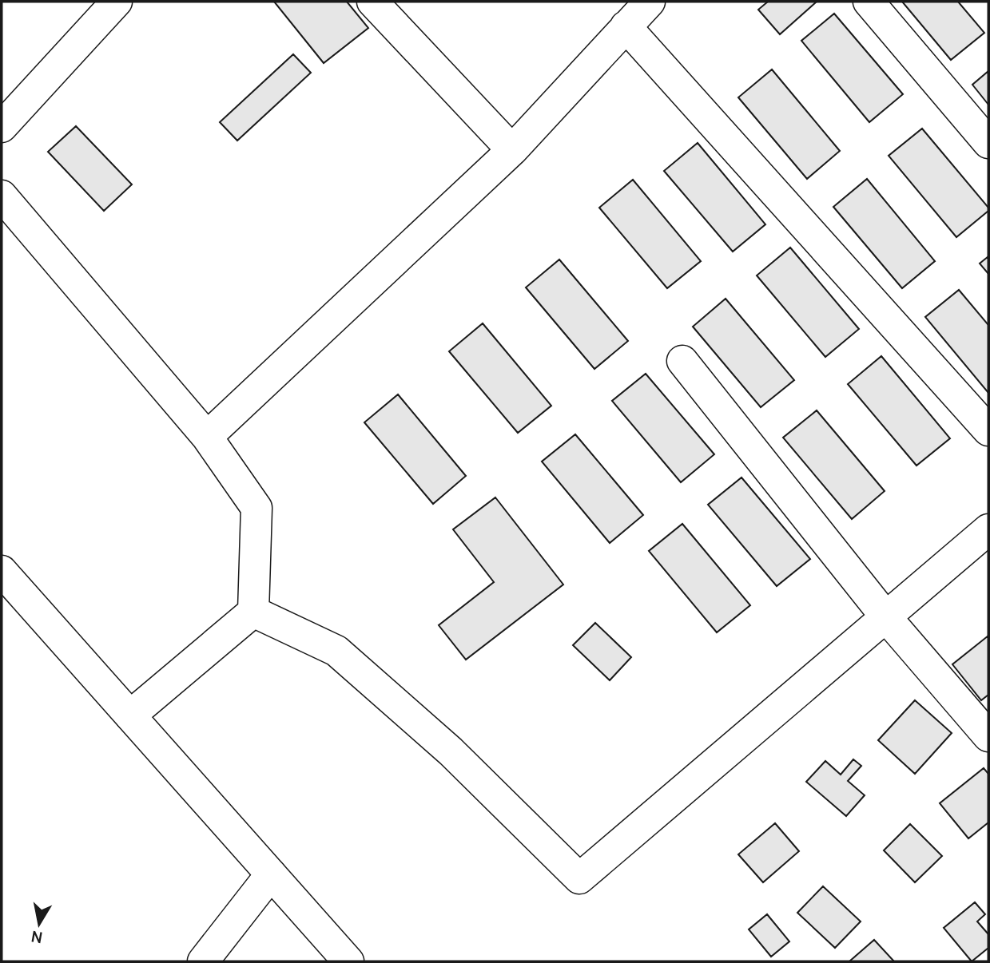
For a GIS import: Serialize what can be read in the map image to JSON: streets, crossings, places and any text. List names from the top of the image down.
{
  "north": "bottom"
}
